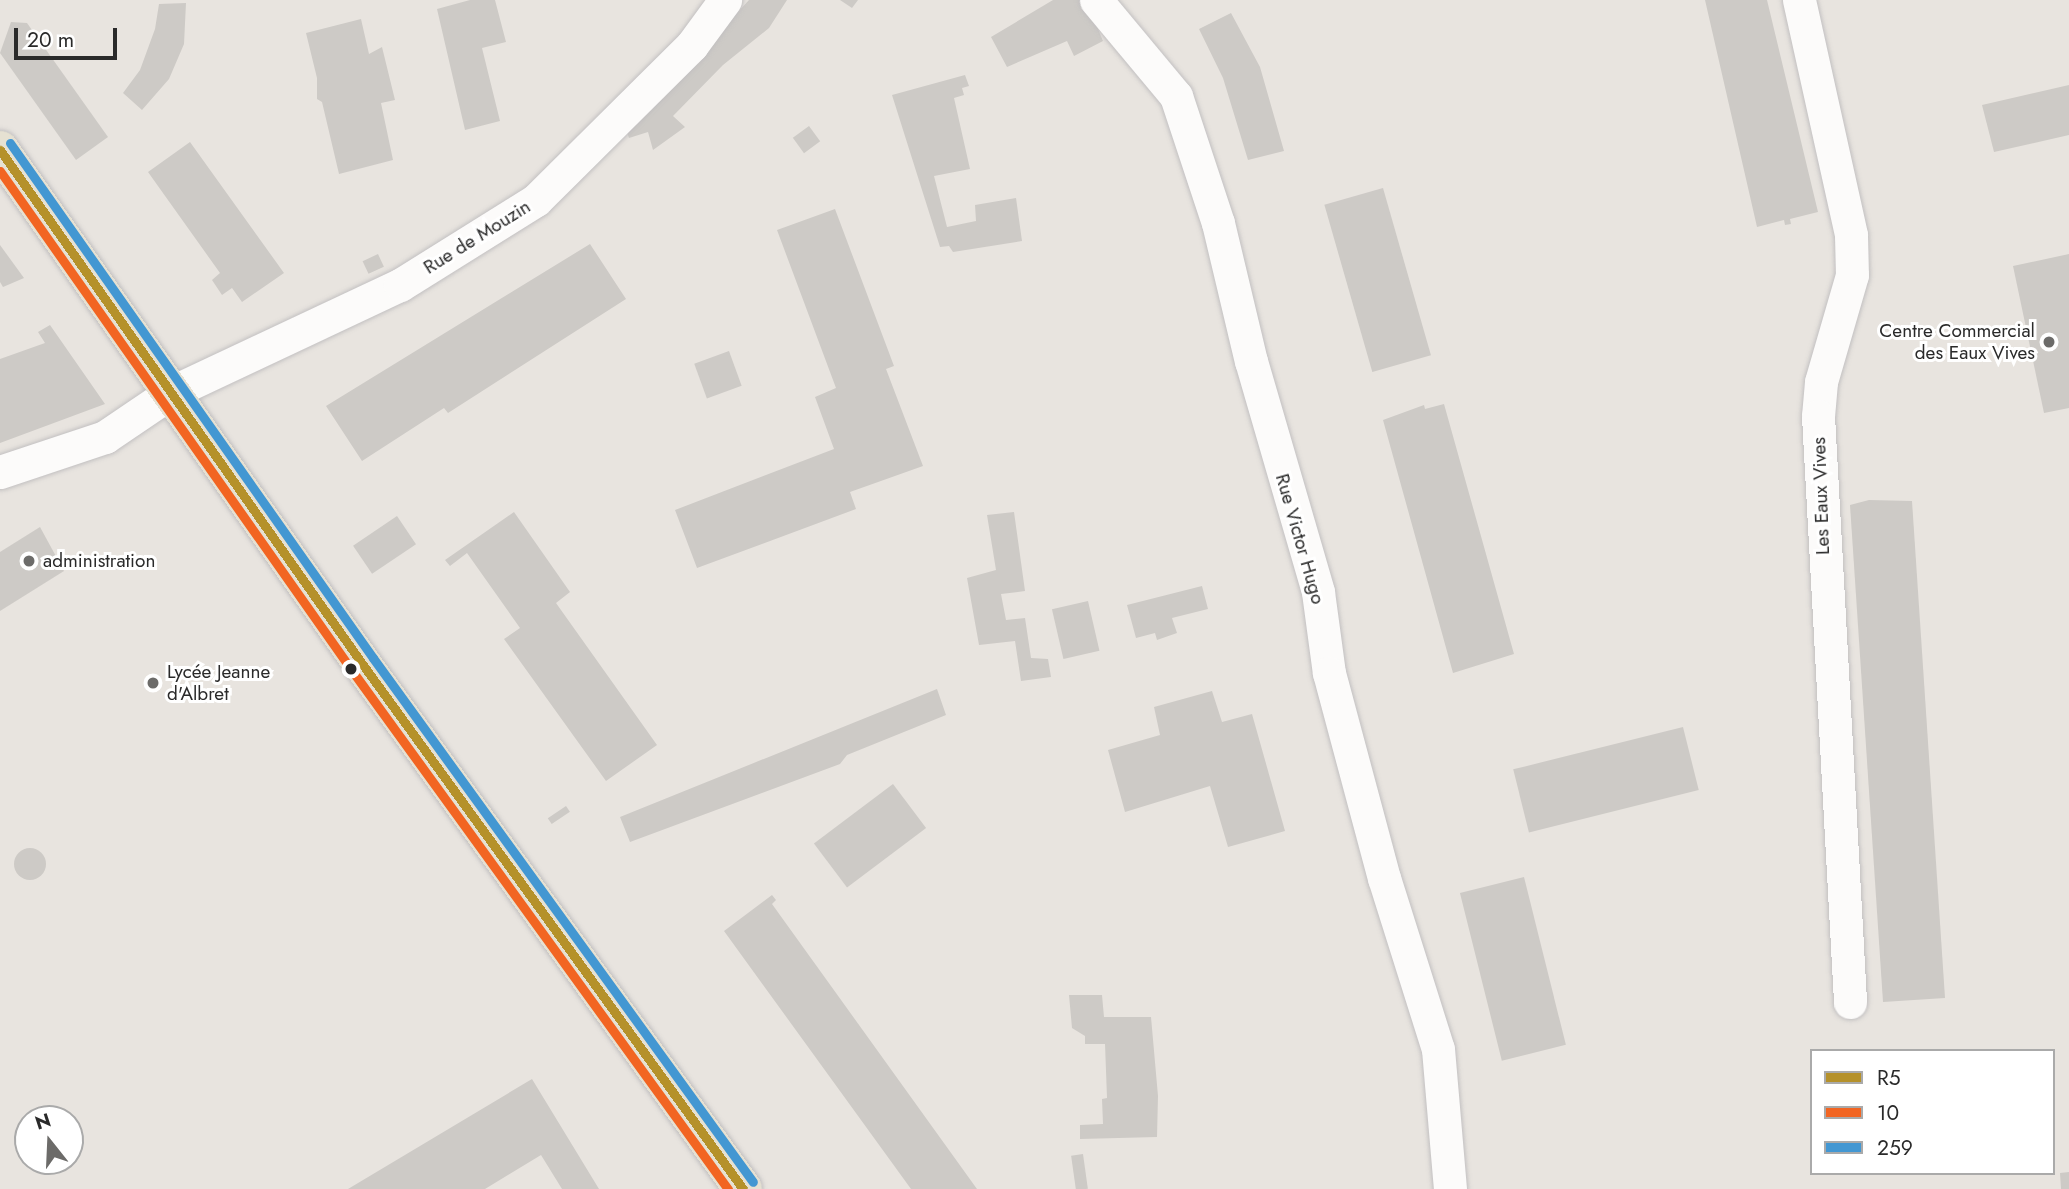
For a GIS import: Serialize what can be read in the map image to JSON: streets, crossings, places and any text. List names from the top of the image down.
{
  "streets": {
    "street": ["Rue de Mouzin", "Les Eaux Vives", "Rue Victor Hugo"]
  },
  "places": ["Centre Commercial des Eaux Vives", "administration", "Lycée Jeanne d'Albret"],
  "lines": ["transit line 259", "transit line R5", "transit line 10"],
  "legend": ["R5", "10", "259"],
  "scale_bar": "20 m",
  "north": "top"
}
